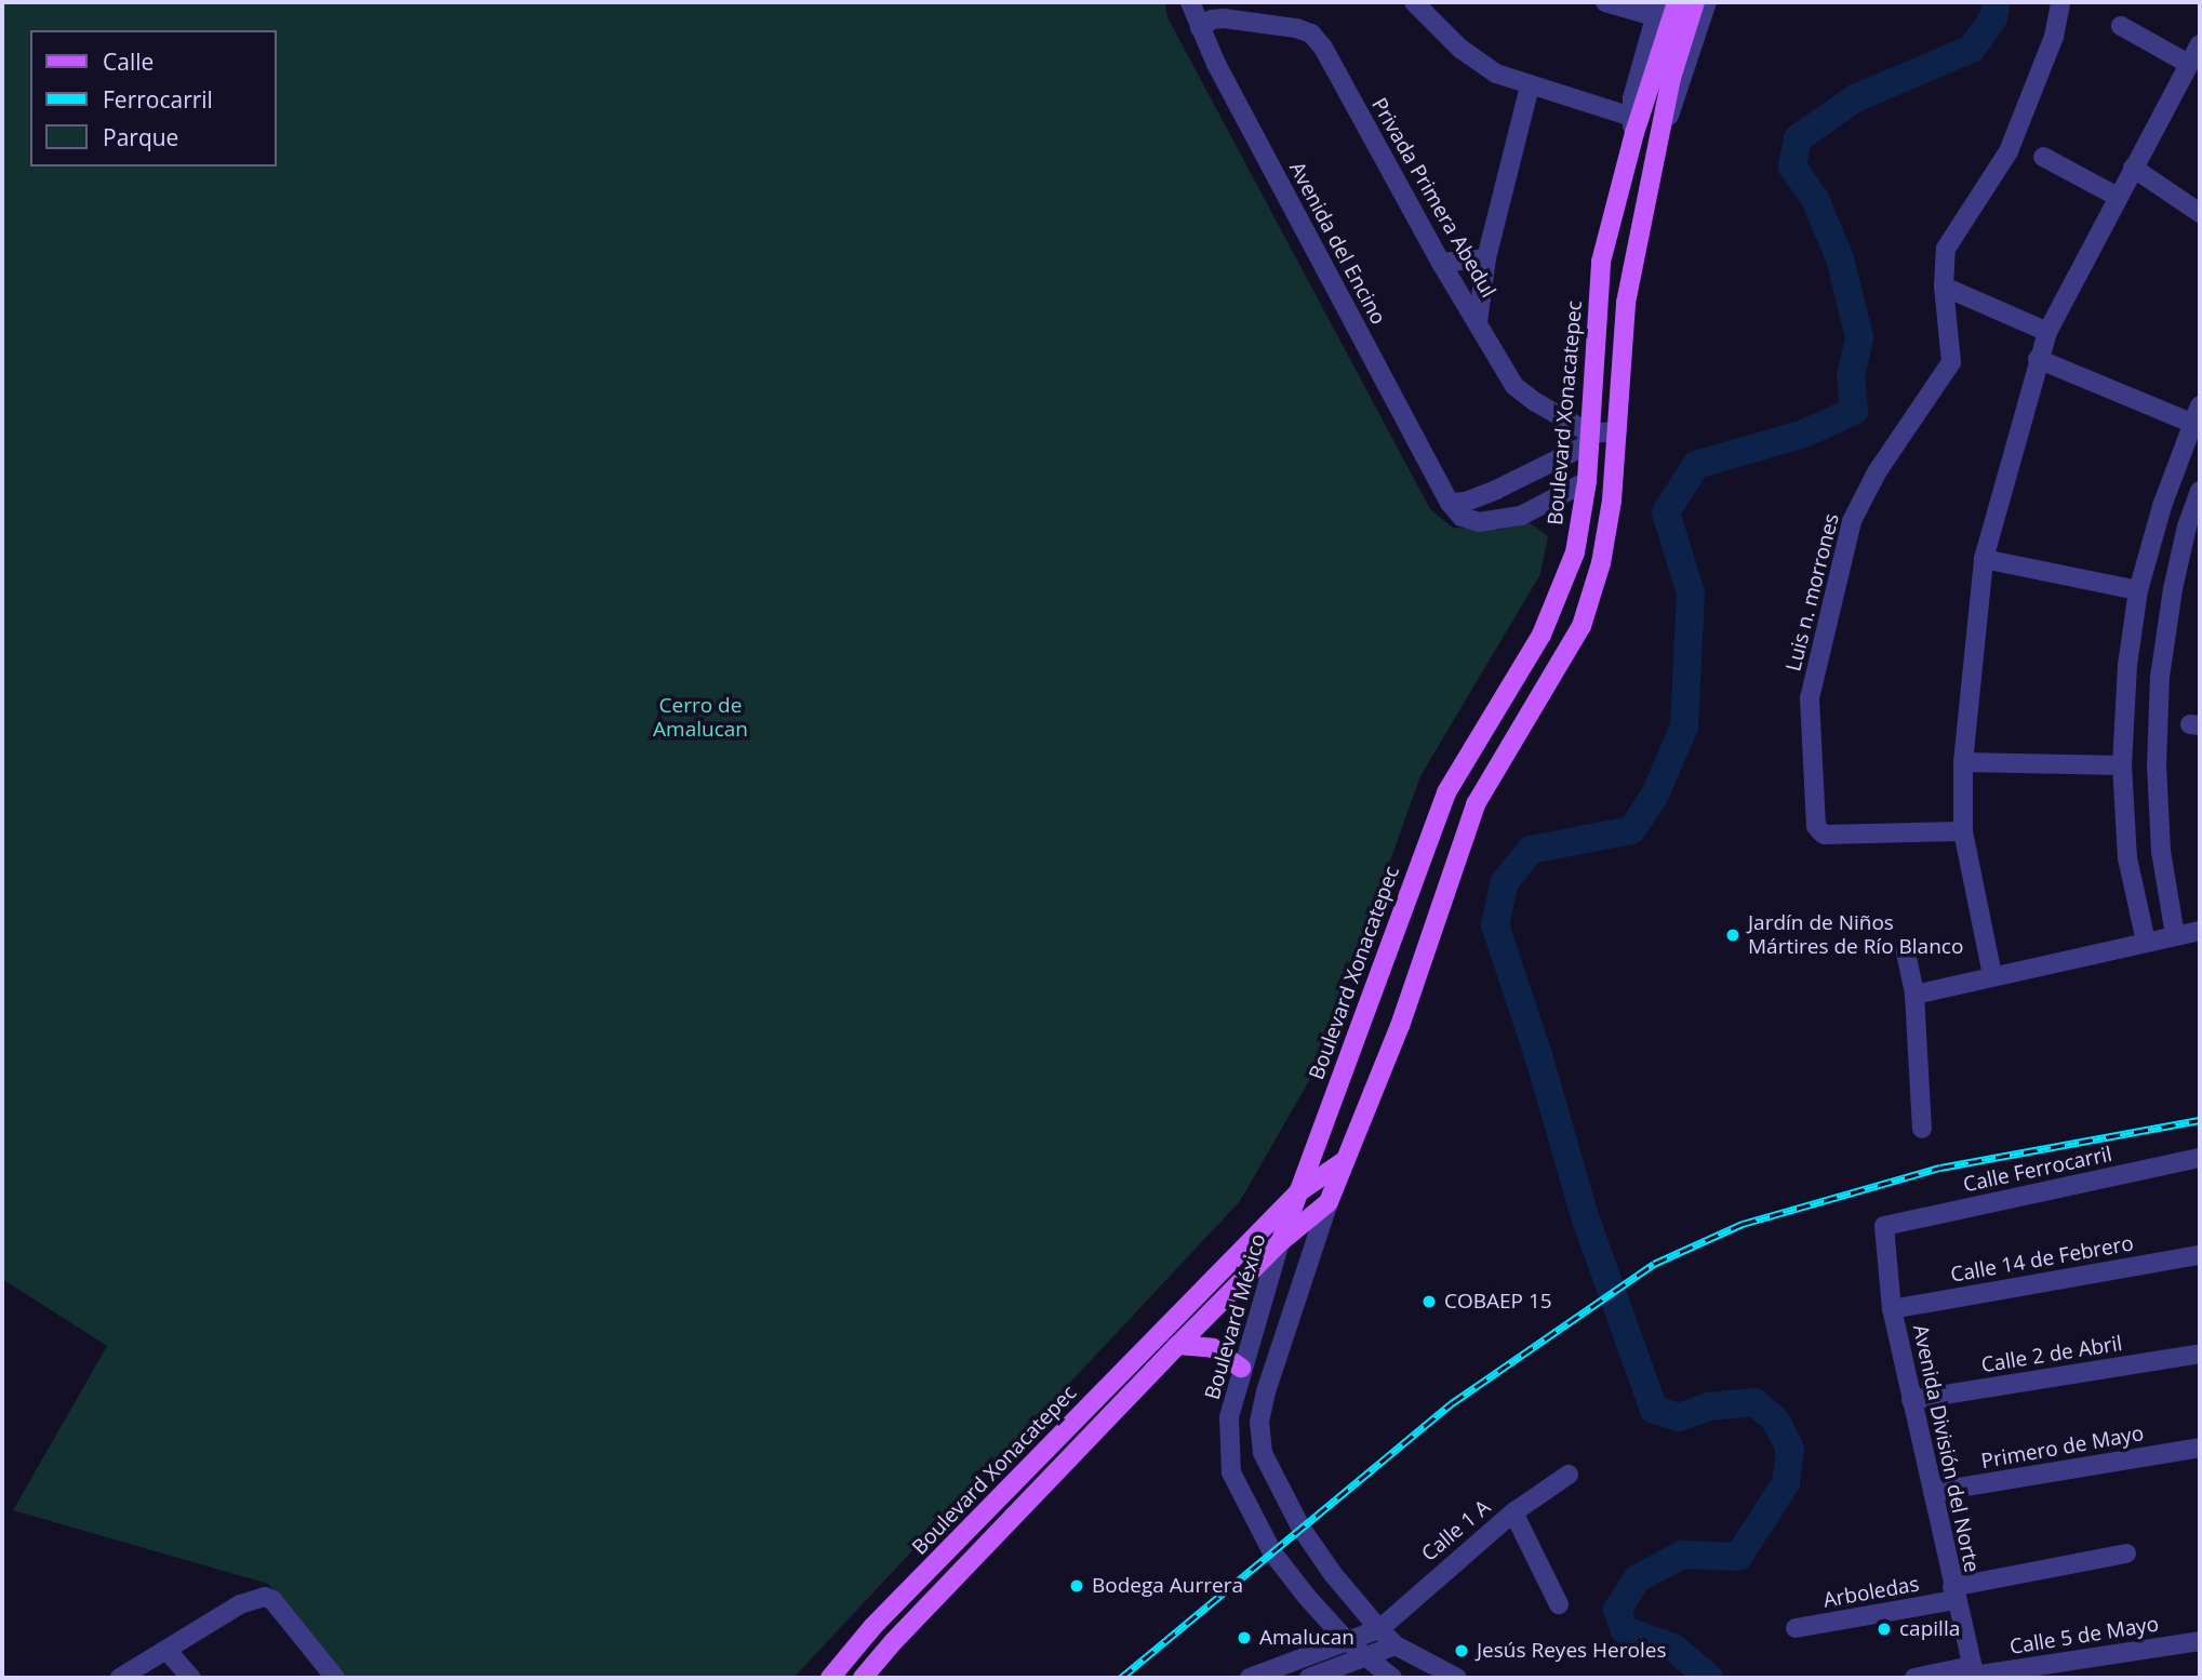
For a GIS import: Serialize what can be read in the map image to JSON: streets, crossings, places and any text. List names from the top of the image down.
{
  "streets": {
    "main road": ["Boulevard Xonacatepec", "Boulevard México"],
    "street": [
      "Privada Primera Abedul",
      "Avenida del Encino",
      "Luis n. morrones",
      "Calle Ferrocarril",
      "Calle 14 de Febrero",
      "Calle 2 de Abril",
      "Primero de Mayo",
      "Avenida División del Norte",
      "Calle 1 A",
      "Arboledas",
      "Calle 5 de Mayo"
    ]
  },
  "crossings": [
    ["Privada Primera Abedul", "Avenida del Encino"],
    ["Privada Primera Abedul", "Boulevard Xonacatepec"],
    ["Avenida del Encino", "Boulevard Xonacatepec"],
    ["Boulevard Xonacatepec", "Boulevard México"],
    ["Calle Ferrocarril", "Avenida División del Norte"],
    ["Calle 14 de Febrero", "Avenida División del Norte"],
    ["Calle 2 de Abril", "Avenida División del Norte"],
    ["Primero de Mayo", "Avenida División del Norte"],
    ["Avenida División del Norte", "Arboledas"],
    ["Avenida División del Norte", "Calle 5 de Mayo"]
  ],
  "parks": ["Cerro de Amalucan"],
  "places": [
    "Jardín de Niños Mártires de Río Blanco",
    "COBAEP 15",
    "Bodega Aurrera",
    "capilla",
    "Amalucan",
    "Jesús Reyes Heroles"
  ],
  "legend": ["Calle", "Ferrocarril", "Parque"]
}
